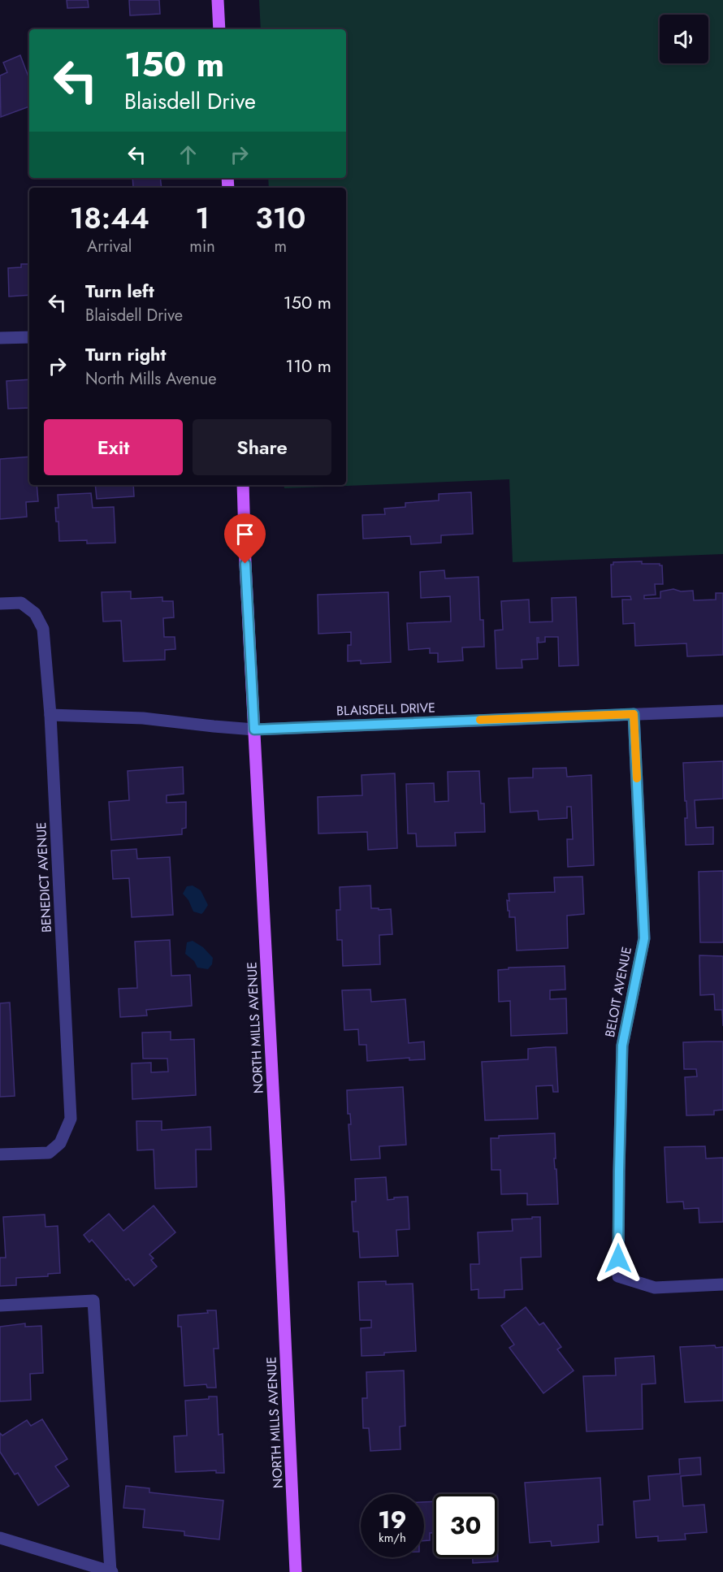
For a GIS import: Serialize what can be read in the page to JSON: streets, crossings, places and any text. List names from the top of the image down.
{
  "streets": {
    "main road": ["NORTH MILLS AVENUE"],
    "street": ["BLAISDELL DRIVE", "BENEDICT AVENUE", "BELOIT AVENUE"]
  },
  "crossings": [
    ["BLAISDELL DRIVE", "BENEDICT AVENUE"],
    ["BLAISDELL DRIVE", "BELOIT AVENUE"],
    ["BLAISDELL DRIVE", "NORTH MILLS AVENUE"]
  ],
  "page": {
    "turn": ["150 m", "Blaisdell Drive"],
    "eta": [
      "18:44",
      "Arrival",
      "1",
      "min",
      "310",
      "m"
    ],
    "list": [
      {
        "name": "Turn left",
        "note": "Blaisdell Drive",
        "value": "150 m"
      },
      {
        "name": "Turn right",
        "note": "North Mills Avenue",
        "value": "110 m"
      }
    ],
    "buttons": ["Exit", "Share"],
    "speed": "19 km/h",
    "limit": "30"
  }
}
